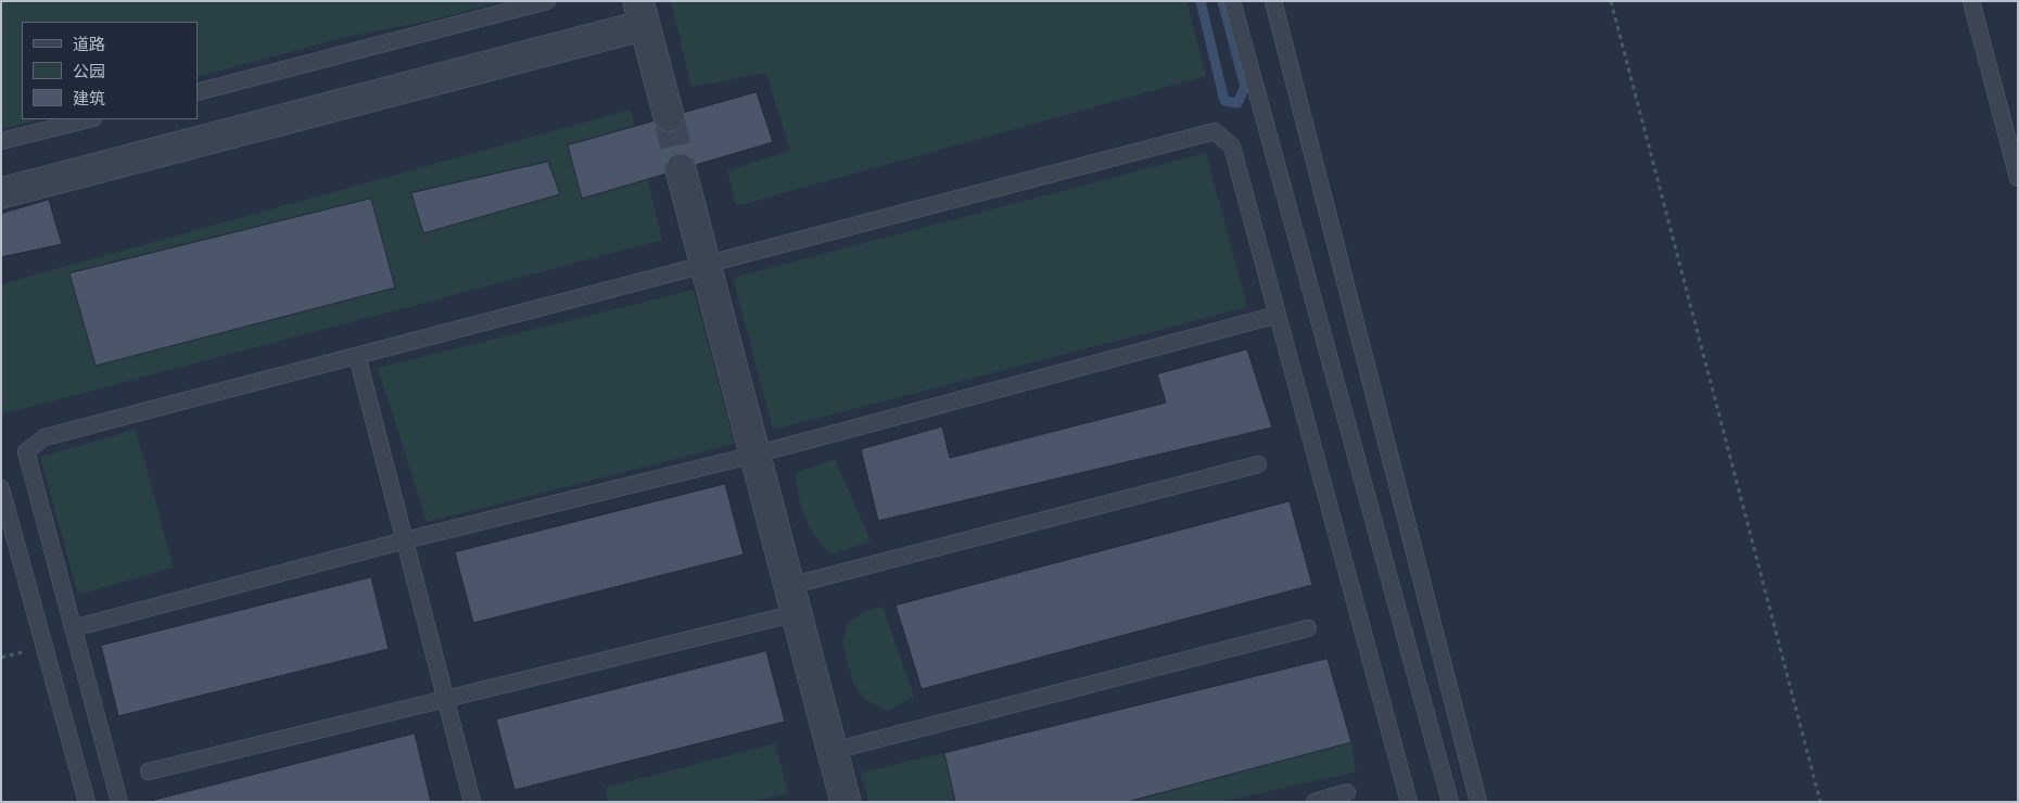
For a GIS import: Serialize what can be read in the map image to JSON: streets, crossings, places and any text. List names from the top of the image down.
{
  "legend": ["道路", "公园", "建筑"]
}
